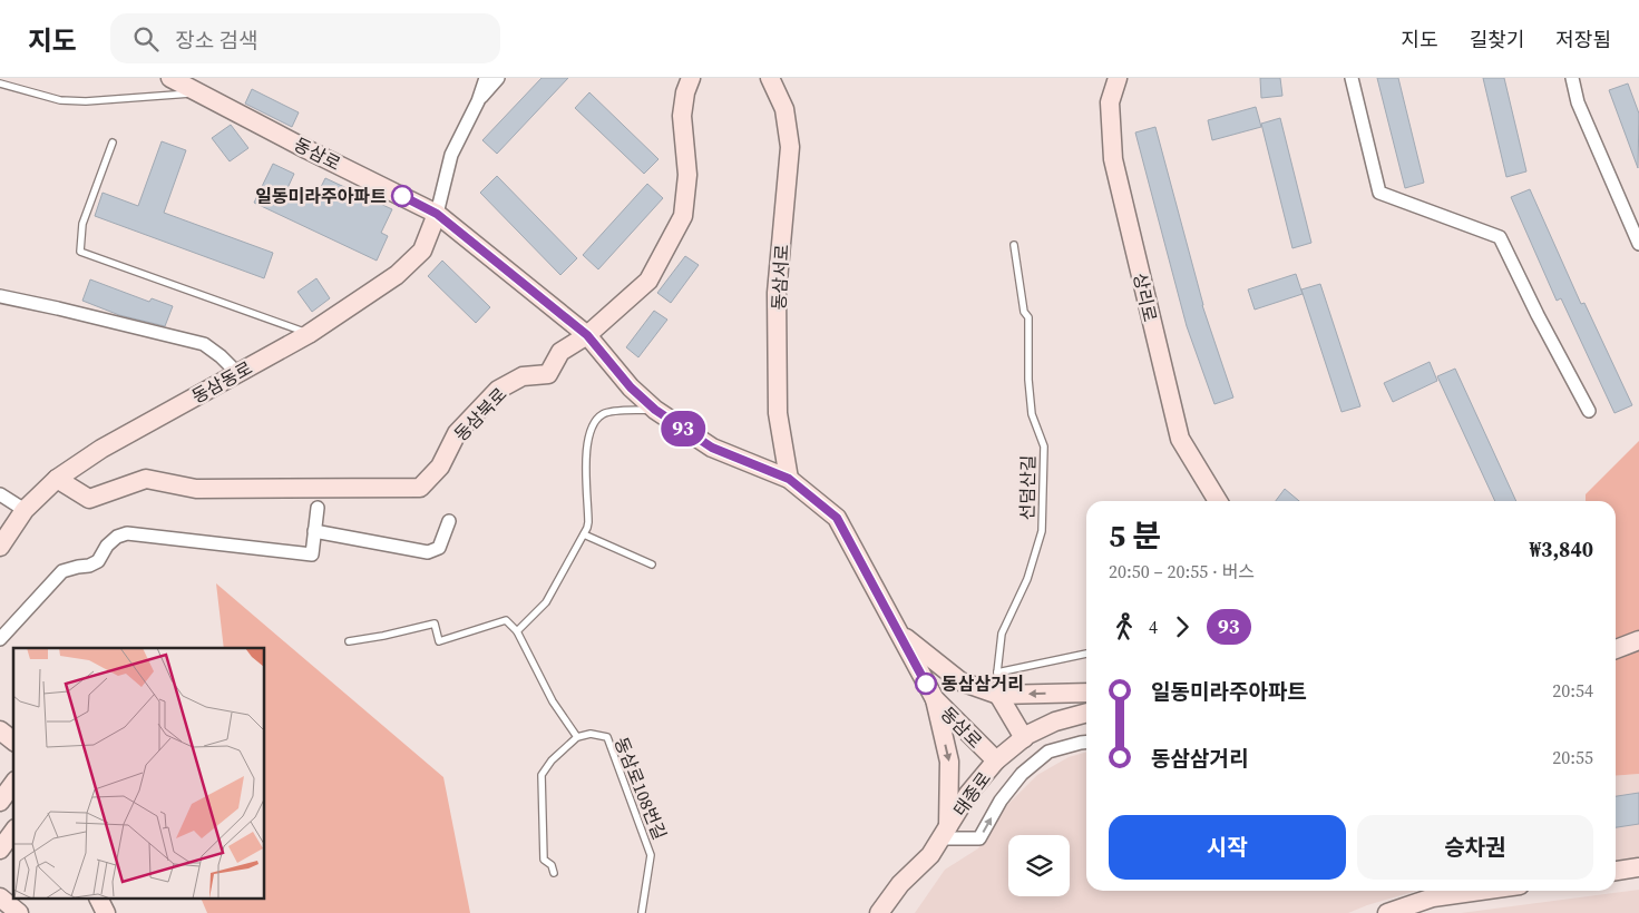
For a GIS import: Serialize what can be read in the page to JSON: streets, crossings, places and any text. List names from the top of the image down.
{
  "streets": {
    "street": [
      "동삼로",
      "동삼서로",
      "상리로",
      "동삼동로",
      "동삼북로",
      "태종로"
    ],
    "lane": ["선덤산길", "동삼로108번길"]
  },
  "crossings": [
    ["동삼로", "동삼서로"],
    ["동삼로", "동삼동로"],
    ["동삼로", "동삼북로"],
    ["동삼로", "태종로"],
    ["동삼동로", "동삼북로"]
  ],
  "places": ["일동미라주아파트", "동삼삼거리"],
  "lines": ["bus line 93"],
  "page": {
    "header": "지도",
    "search": "장소 검색",
    "nav": ["지도", "길찾기", "저장됨"],
    "on_map": "93",
    "heading": ["5 분", "20:50 – 20:55 · 버스", "₩3,840"],
    "legs": ["4", "93"],
    "list": [
      {
        "name": "일동미라주아파트",
        "value": "20:54"
      },
      {
        "name": "동삼삼거리",
        "value": "20:55"
      }
    ],
    "buttons": ["시작", "승차권"]
  }
}
